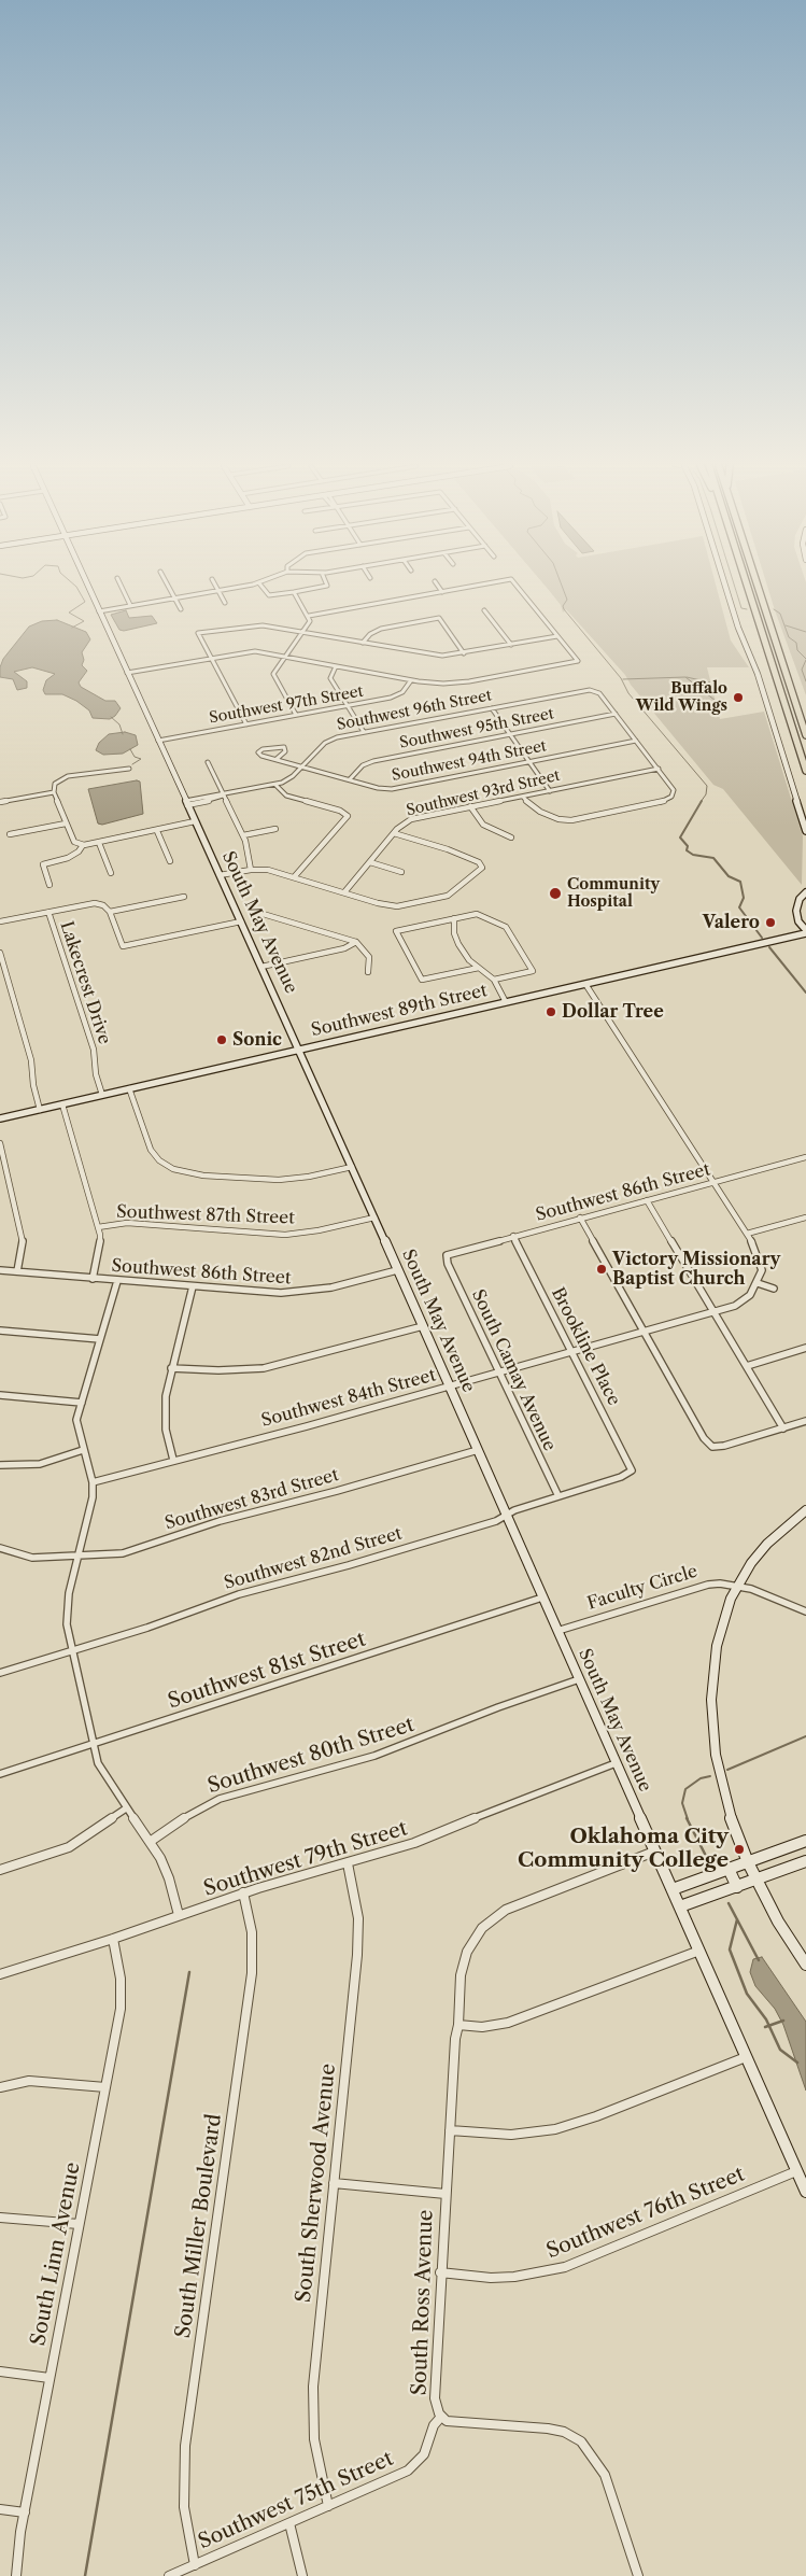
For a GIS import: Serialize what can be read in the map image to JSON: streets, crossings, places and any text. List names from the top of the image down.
{
  "streets": {
    "main road": ["South May Avenue", "Southwest 89th Street"],
    "street": [
      "Southwest 97th Street",
      "Southwest 96th Street",
      "Southwest 95th Street",
      "Southwest 94th Street",
      "Southwest 93rd Street",
      "Lakecrest Drive",
      "Southwest 86th Street",
      "Southwest 87th Street",
      "Brookline Place",
      "South Camay Avenue",
      "Southwest 84th Street",
      "Southwest 83rd Street",
      "Southwest 82nd Street",
      "Faculty Circle",
      "Southwest 81st Street",
      "Southwest 80th Street",
      "Southwest 79th Street",
      "South Sherwood Avenue",
      "Southwest 76th Street",
      "South Miller Boulevard",
      "South Linn Avenue",
      "South Ross Avenue",
      "Southwest 75th Street"
    ]
  },
  "crossings": [
    ["Southwest 97th Street", "South May Avenue"],
    ["Southwest 96th Street", "Southwest 95th Street"],
    ["Southwest 96th Street", "Southwest 94th Street"],
    ["Southwest 96th Street", "South May Avenue"],
    ["Southwest 95th Street", "Southwest 94th Street"],
    ["South May Avenue", "Southwest 89th Street"],
    ["South May Avenue", "Southwest 86th Street"],
    ["South May Avenue", "Southwest 87th Street"],
    ["South May Avenue", "Southwest 84th Street"],
    ["South May Avenue", "Southwest 83rd Street"],
    ["South May Avenue", "Southwest 82nd Street"],
    ["South May Avenue", "Faculty Circle"],
    ["South May Avenue", "Southwest 81st Street"],
    ["South May Avenue", "Southwest 80th Street"],
    ["South May Avenue", "Southwest 79th Street"],
    ["South May Avenue", "Southwest 76th Street"],
    ["South May Avenue", "South Ross Avenue"],
    ["Lakecrest Drive", "Southwest 89th Street"],
    ["Southwest 86th Street", "Brookline Place"],
    ["Southwest 86th Street", "South Camay Avenue"],
    ["Brookline Place", "Southwest 84th Street"],
    ["Brookline Place", "Southwest 82nd Street"],
    ["South Camay Avenue", "Southwest 84th Street"],
    ["South Camay Avenue", "Southwest 82nd Street"],
    ["Southwest 79th Street", "South Sherwood Avenue"],
    ["Southwest 79th Street", "South Miller Boulevard"],
    ["Southwest 79th Street", "South Linn Avenue"],
    ["South Sherwood Avenue", "Southwest 75th Street"],
    ["Southwest 76th Street", "South Ross Avenue"],
    ["South Miller Boulevard", "Southwest 75th Street"],
    ["South Ross Avenue", "Southwest 75th Street"]
  ],
  "places": [
    "Buffalo Wild Wings",
    "Community Hospital",
    "Valero",
    "Dollar Tree",
    "Sonic",
    "Victory Missionary Baptist Church",
    "Oklahoma City Community College"
  ]
}
